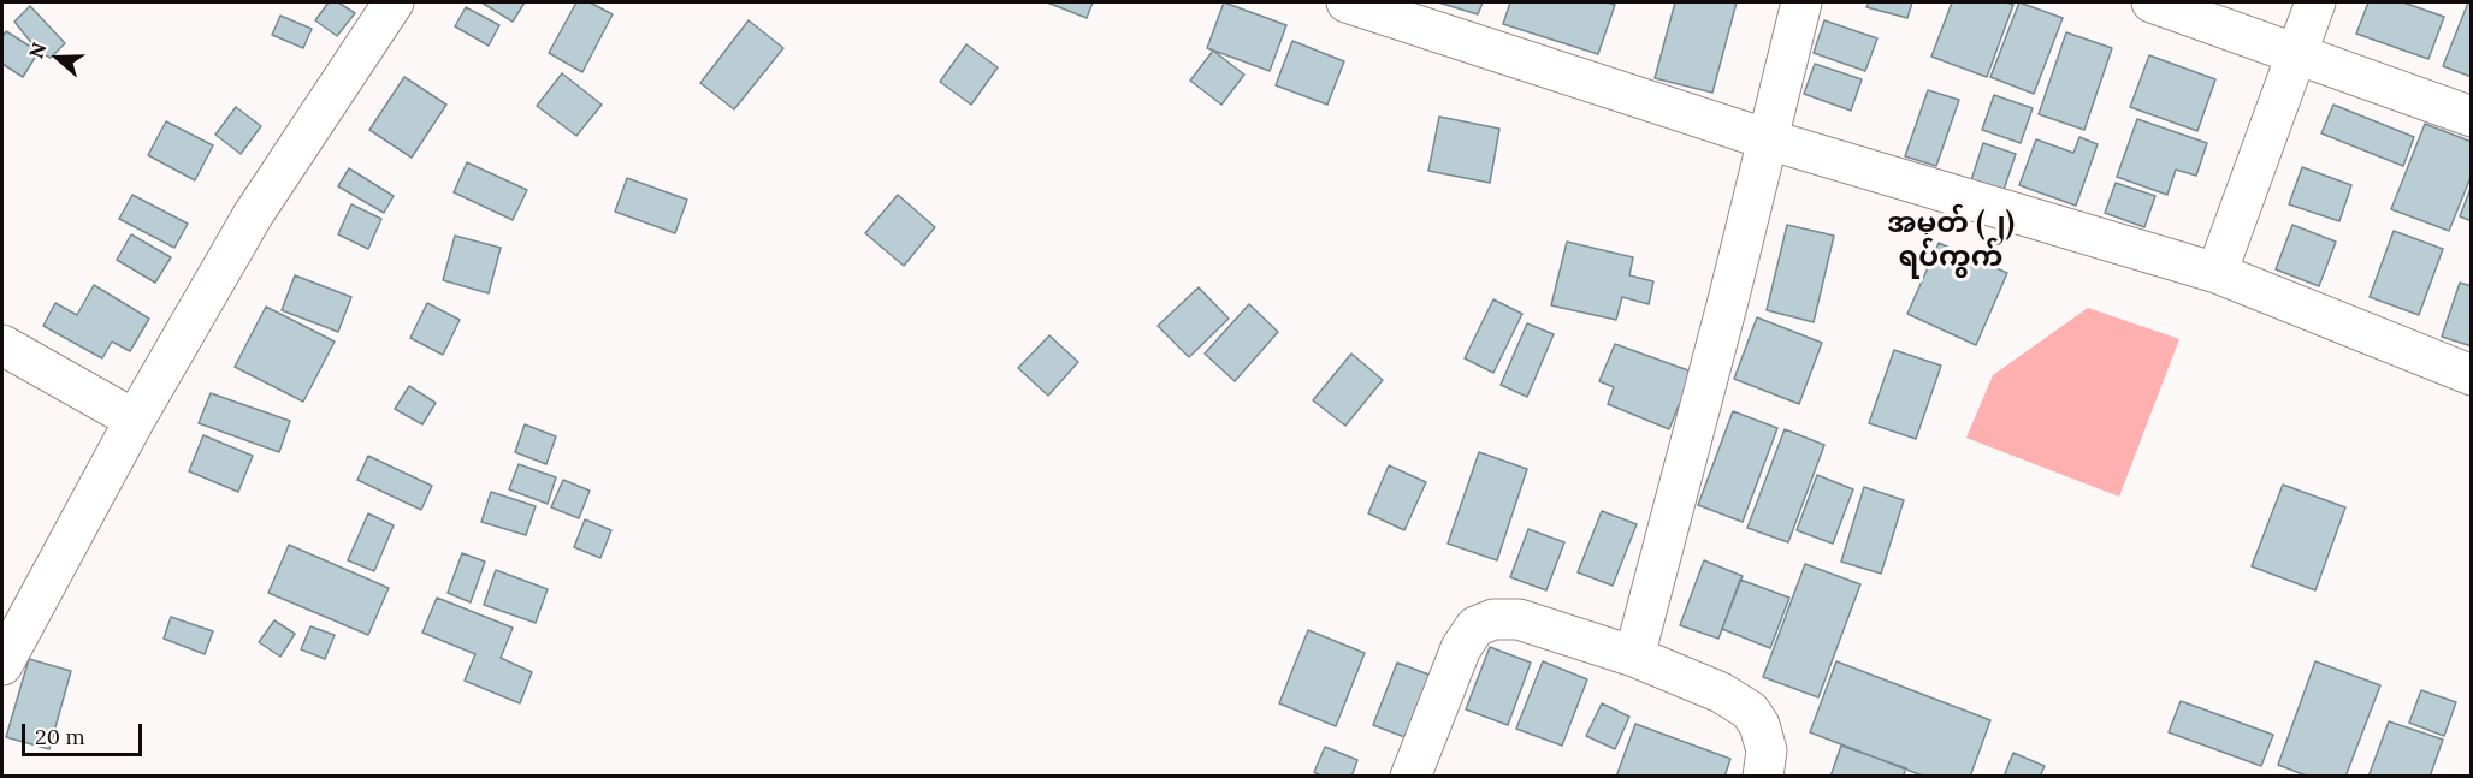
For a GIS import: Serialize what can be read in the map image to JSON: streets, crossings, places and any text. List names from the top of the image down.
{
  "districts": ["အမှတ် (၂) ရပ်ကွက်"],
  "scale_bar": "20 m",
  "north": "left"
}
